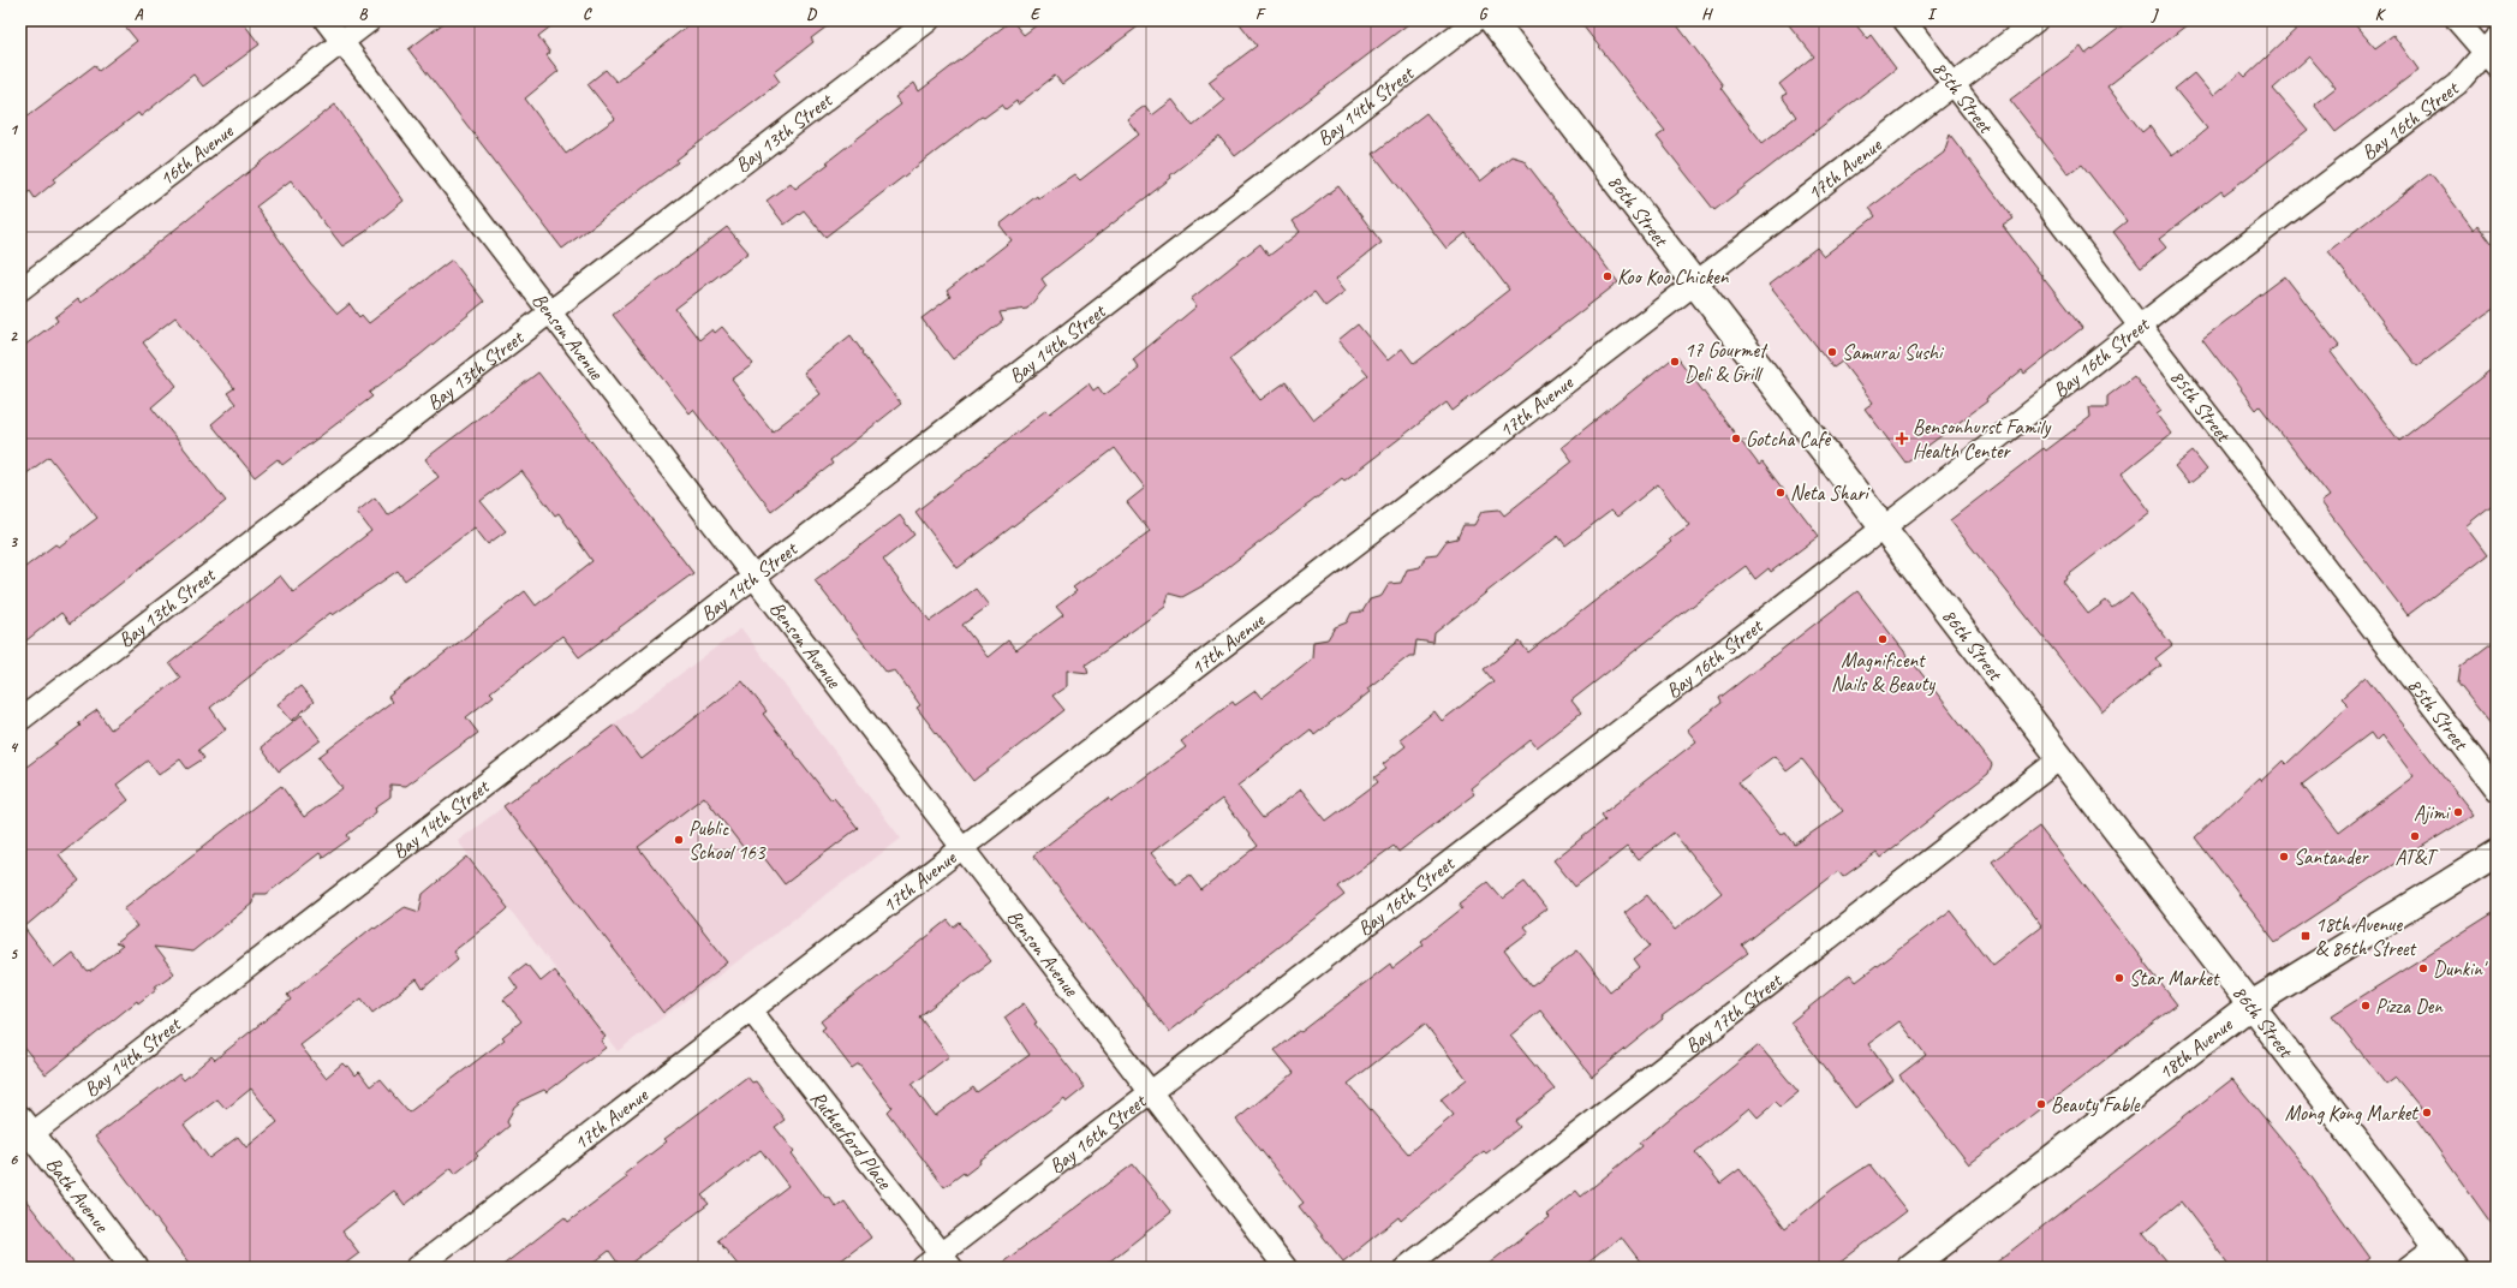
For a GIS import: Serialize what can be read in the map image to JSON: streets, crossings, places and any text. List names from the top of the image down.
{
  "streets": {
    "main road": ["86th Street", "18th Avenue", "Bath Avenue"],
    "street": [
      "85th Street",
      "Bay 14th Street",
      "Bay 16th Street",
      "Bay 13th Street",
      "16th Avenue",
      "17th Avenue",
      "Benson Avenue",
      "Bay 17th Street",
      "Rutherford Place"
    ]
  },
  "crossings": [
    ["85th Street", "Bay 16th Street"],
    ["85th Street", "17th Avenue"],
    ["Bay 14th Street", "Benson Avenue"],
    ["Bay 14th Street", "Bath Avenue"],
    ["Bay 16th Street", "86th Street"],
    ["Bay 16th Street", "Benson Avenue"],
    ["Bay 16th Street", "Rutherford Place"],
    ["Bay 13th Street", "Benson Avenue"],
    ["16th Avenue", "Benson Avenue"],
    ["17th Avenue", "86th Street"],
    ["17th Avenue", "Benson Avenue"],
    ["17th Avenue", "Rutherford Place"],
    ["86th Street", "Bay 17th Street"],
    ["86th Street", "18th Avenue"]
  ],
  "places": {
    "other": [
      "Koo Koo Chicken",
      "Samurai Sushi",
      "17 Gourmet Deli & Grill",
      "Gotcha Cafe",
      "Neta Shari",
      "Magnificent Nails & Beauty",
      "Ajimi",
      "AT&T",
      "Public School 163",
      "Santander",
      "Dunkin'",
      "Star Market",
      "Pizza Den",
      "Beauty Fable",
      "Mong Kong Market"
    ],
    "health": ["Bensonhurst Family Health Center"],
    "transit": ["18th Avenue & 86th Street"]
  },
  "grid": {
    "columns": [
      "A",
      "B",
      "C",
      "D",
      "E",
      "F",
      "G",
      "H",
      "I",
      "J",
      "K"
    ],
    "rows": [
      "1",
      "2",
      "3",
      "4",
      "5",
      "6"
    ]
  }
}
